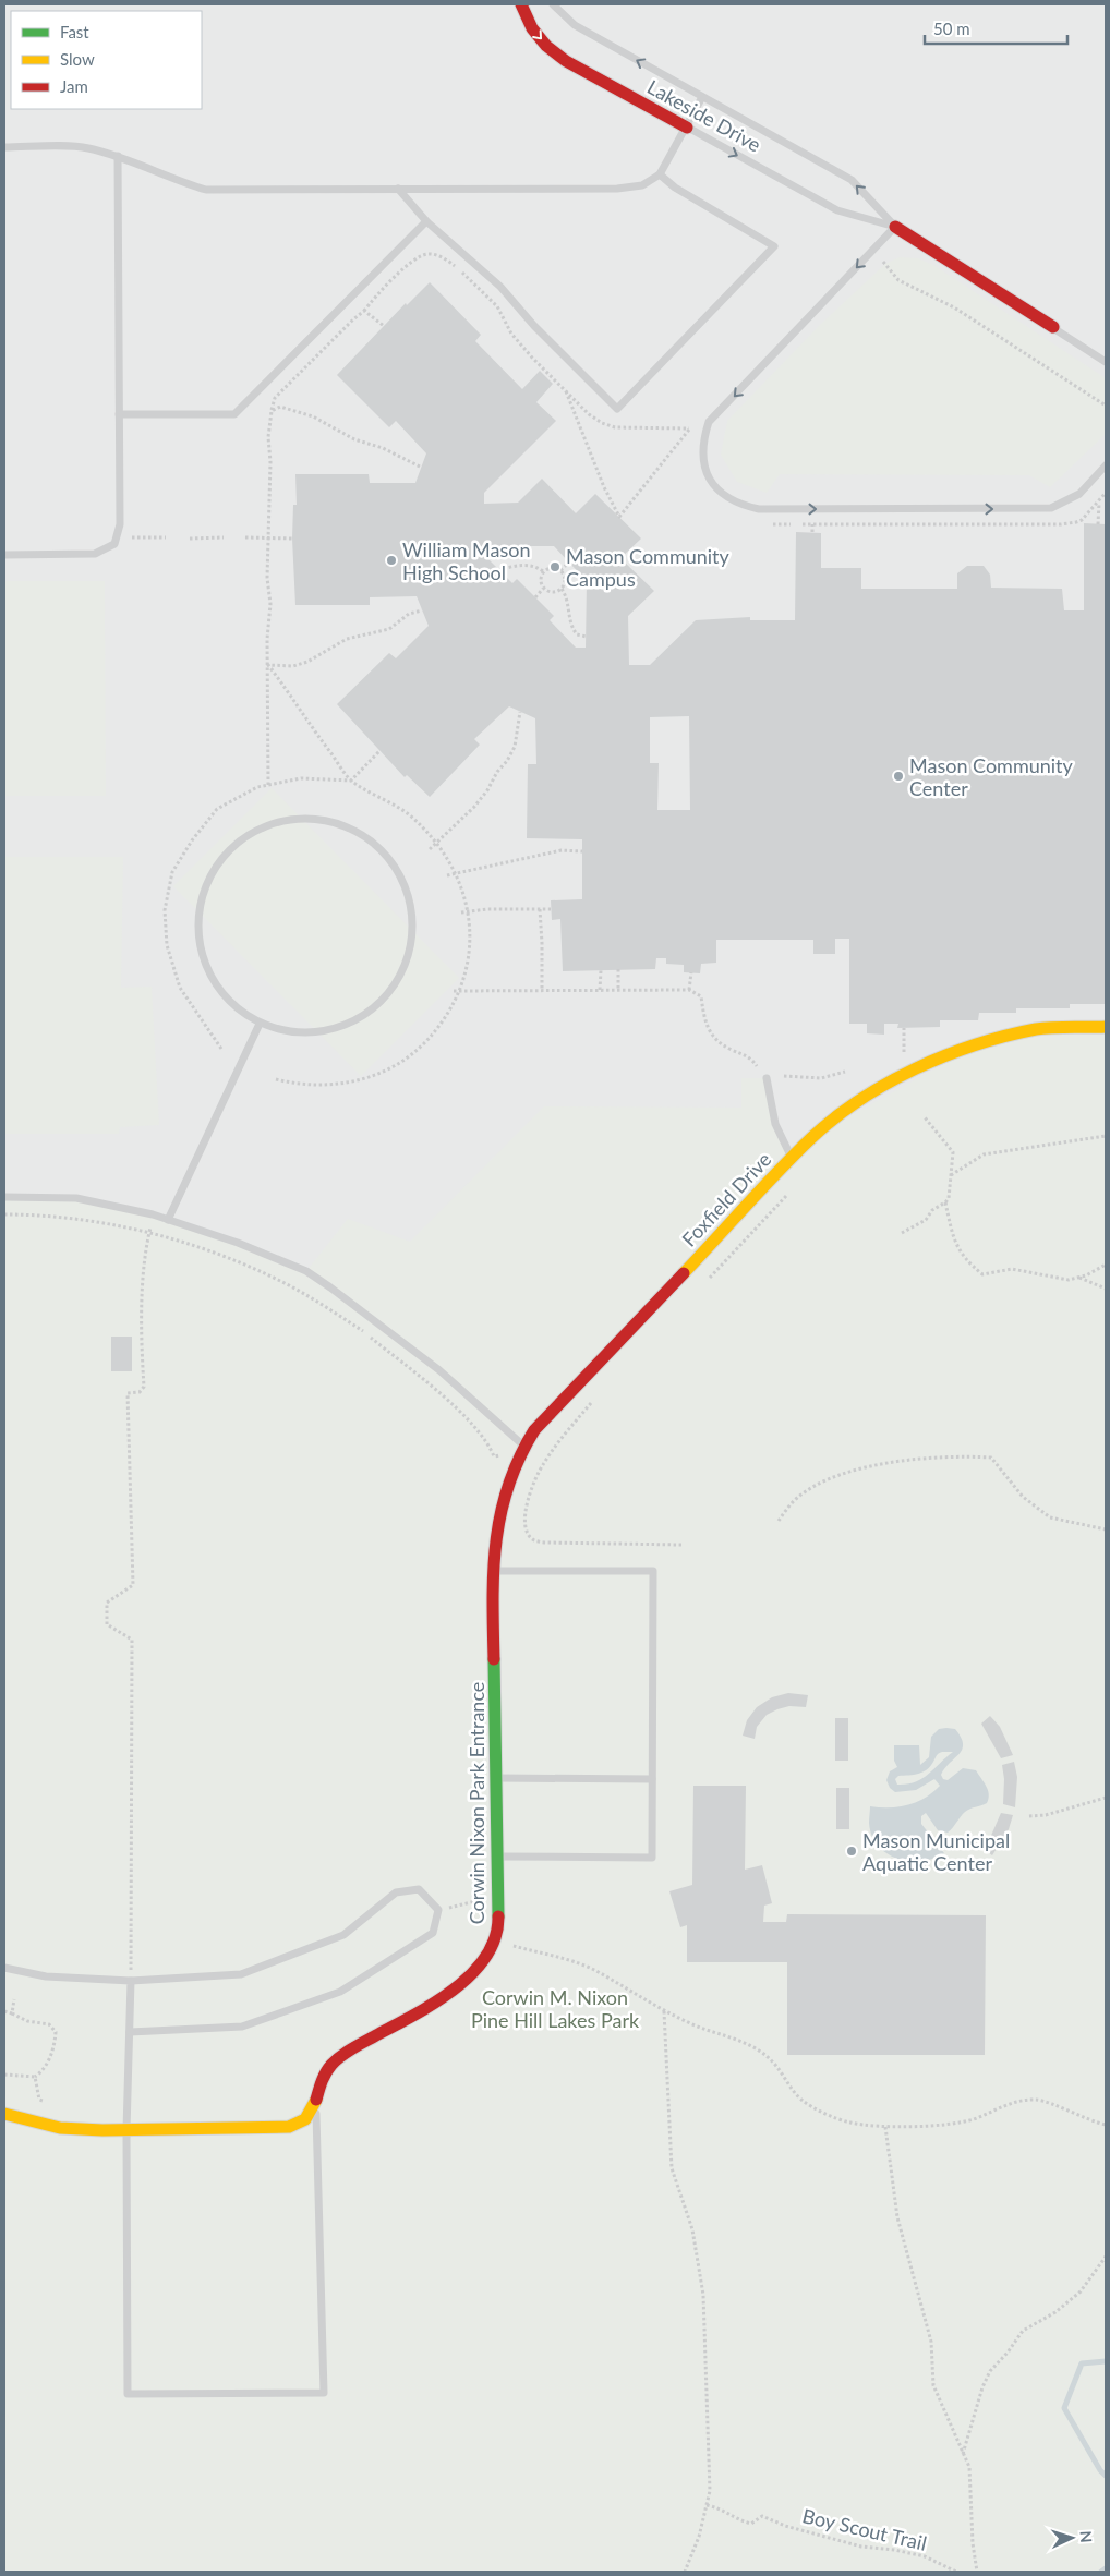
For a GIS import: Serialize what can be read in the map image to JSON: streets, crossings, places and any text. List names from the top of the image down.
{
  "streets": {
    "street": ["Lakeside Drive", "Foxfield Drive", "Corwin Nixon Park Entrance"],
    "path": ["Boy Scout Trail"]
  },
  "crossings": [
    ["Foxfield Drive", "Corwin Nixon Park Entrance"]
  ],
  "parks": ["Corwin M. Nixon Pine Hill Lakes Park"],
  "places": [
    "William Mason High School",
    "Mason Community Campus",
    "Mason Community Center",
    "Mason Municipal Aquatic Center"
  ],
  "legend": ["Fast", "Slow", "Jam"],
  "scale_bar": "50 m",
  "north": "right"
}
